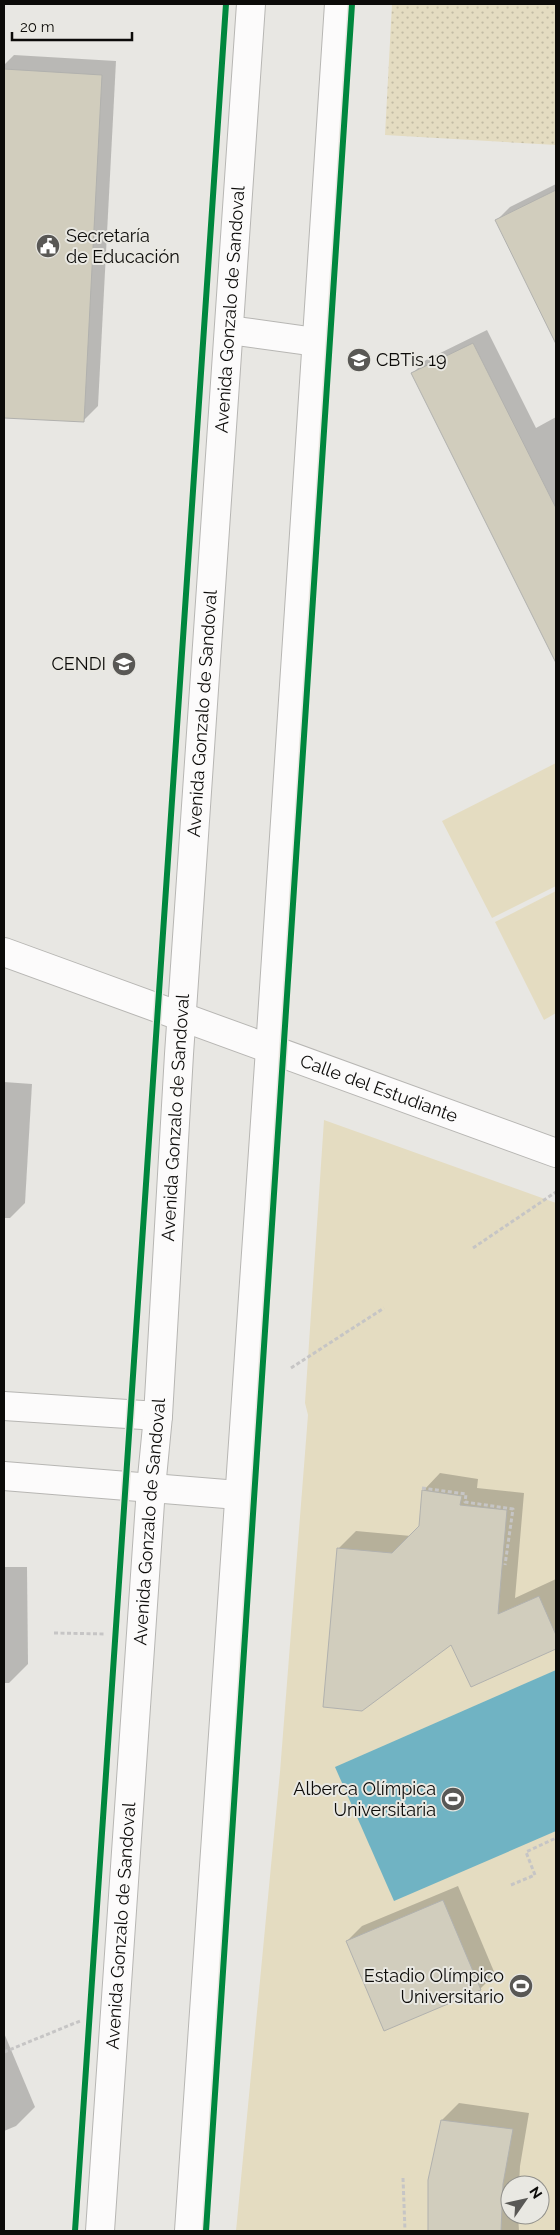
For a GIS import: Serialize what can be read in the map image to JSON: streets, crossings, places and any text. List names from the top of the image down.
{
  "streets": {
    "main road": ["Avenida Gonzalo de Sandoval", "Calle del Estudiante"]
  },
  "crossings": [
    ["Avenida Gonzalo de Sandoval", "Calle del Estudiante"]
  ],
  "places": {
    "public building": ["Secretaría de Educación"],
    "school or university": ["CBTis 19", "CENDI"],
    "sports": ["Alberca Olímpica Universitaria", "Estadio Olímpico Universitario"]
  },
  "scale_bar": "20 m",
  "north": "top right"
}
